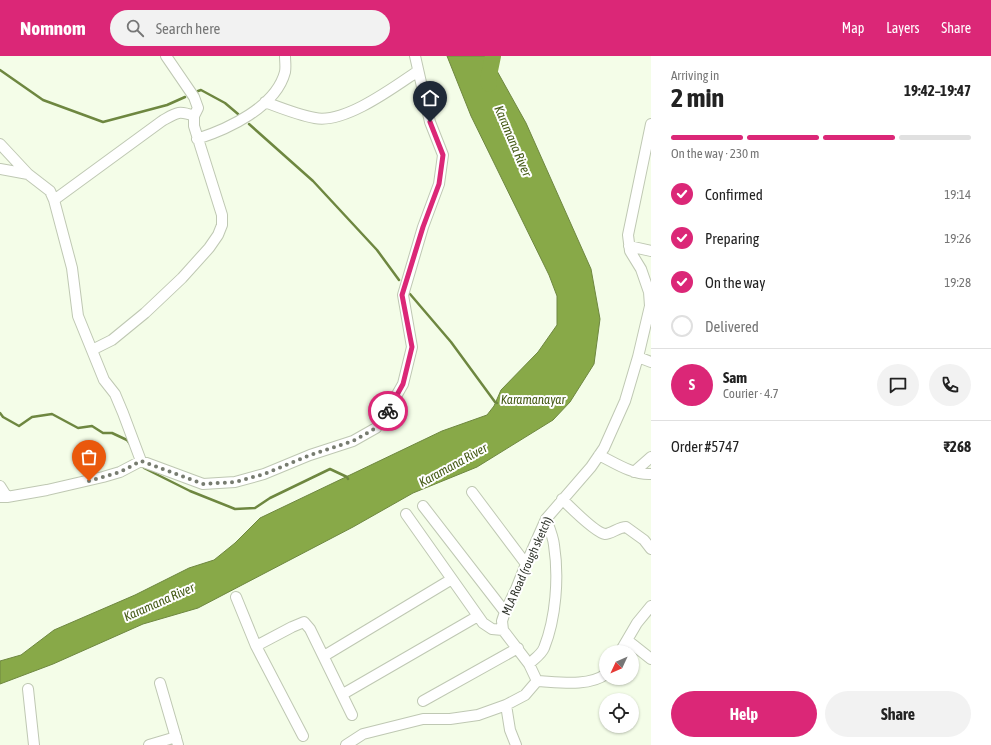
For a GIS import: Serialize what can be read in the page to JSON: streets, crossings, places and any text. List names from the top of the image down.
{
  "streets": {
    "street": ["MLA Road (rough sketch)"]
  },
  "water": ["Karamana River", "Karamanayar"],
  "north": "bottom left",
  "page": {
    "header": "Nomnom",
    "search": "Search here",
    "nav": ["Map", "Layers", "Share"],
    "heading": ["2 min", "Arriving in", "19:42–19:47"],
    "panel": [
      "Sam",
      "Courier · 4.7",
      "Order #5747",
      "₹268"
    ],
    "bar": "On the way · 230 m",
    "list": [
      ["Confirmed", "19:14"],
      ["Preparing", "19:26"],
      ["On the way", "19:28"],
      "Delivered"
    ],
    "round": "S",
    "buttons": ["Help", "Share"]
  }
}
